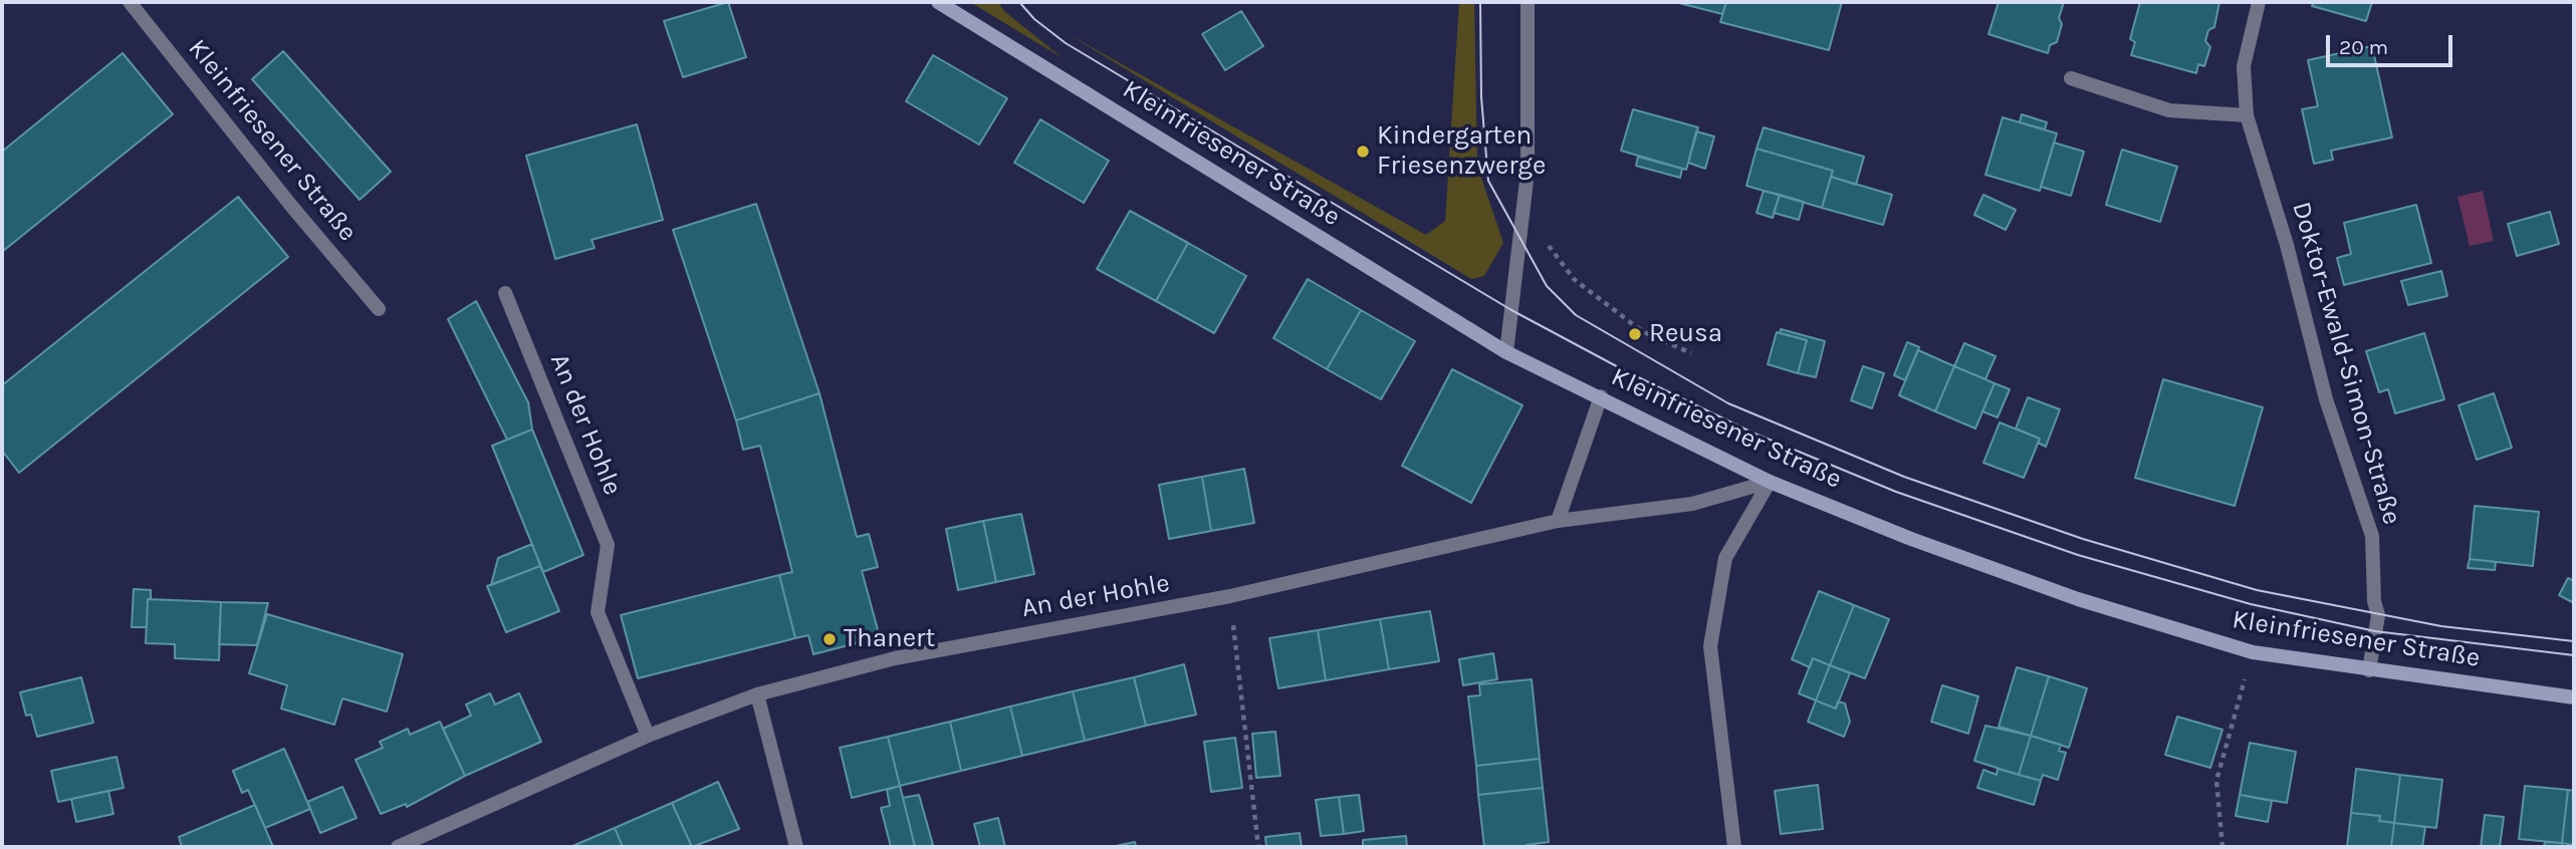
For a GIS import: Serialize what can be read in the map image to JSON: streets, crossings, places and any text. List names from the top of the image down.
{
  "streets": {
    "street": ["Kleinfriesener Straße", "Doktor-Ewald-Simon-Straße", "An der Hohle"]
  },
  "crossings": [
    ["Kleinfriesener Straße", "Doktor-Ewald-Simon-Straße"],
    ["Kleinfriesener Straße", "An der Hohle"]
  ],
  "places": ["Kindergarten Friesenzwerge", "Reusa", "Thanert"],
  "scale_bar": "20 m"
}
